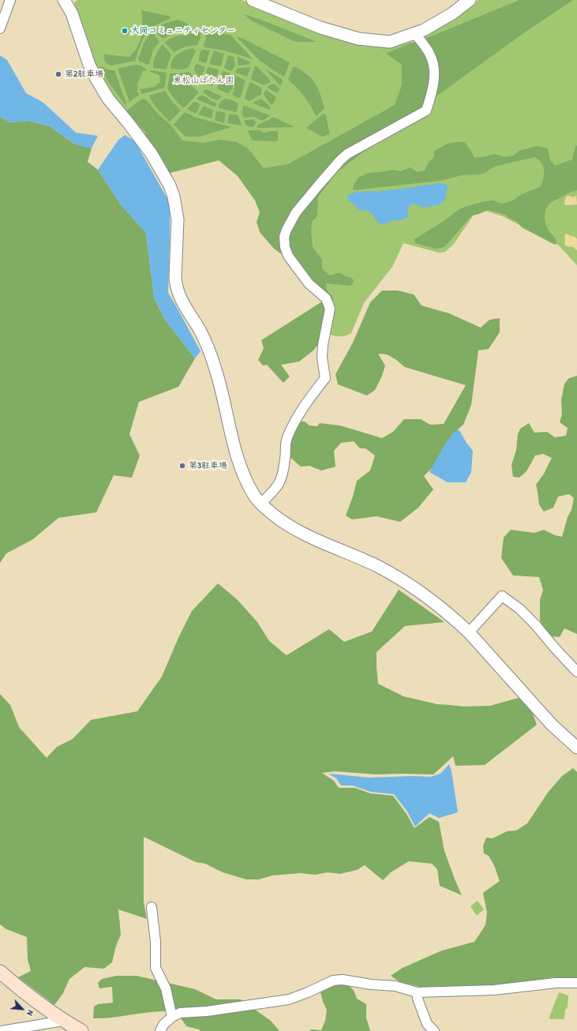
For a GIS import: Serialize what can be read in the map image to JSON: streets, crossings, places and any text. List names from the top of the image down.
{
  "parks": ["東松山ぼたん園"],
  "places": ["大岡コミュニティセンター", "第2駐車場", "第3駐車場"],
  "north": "bottom right"
}
